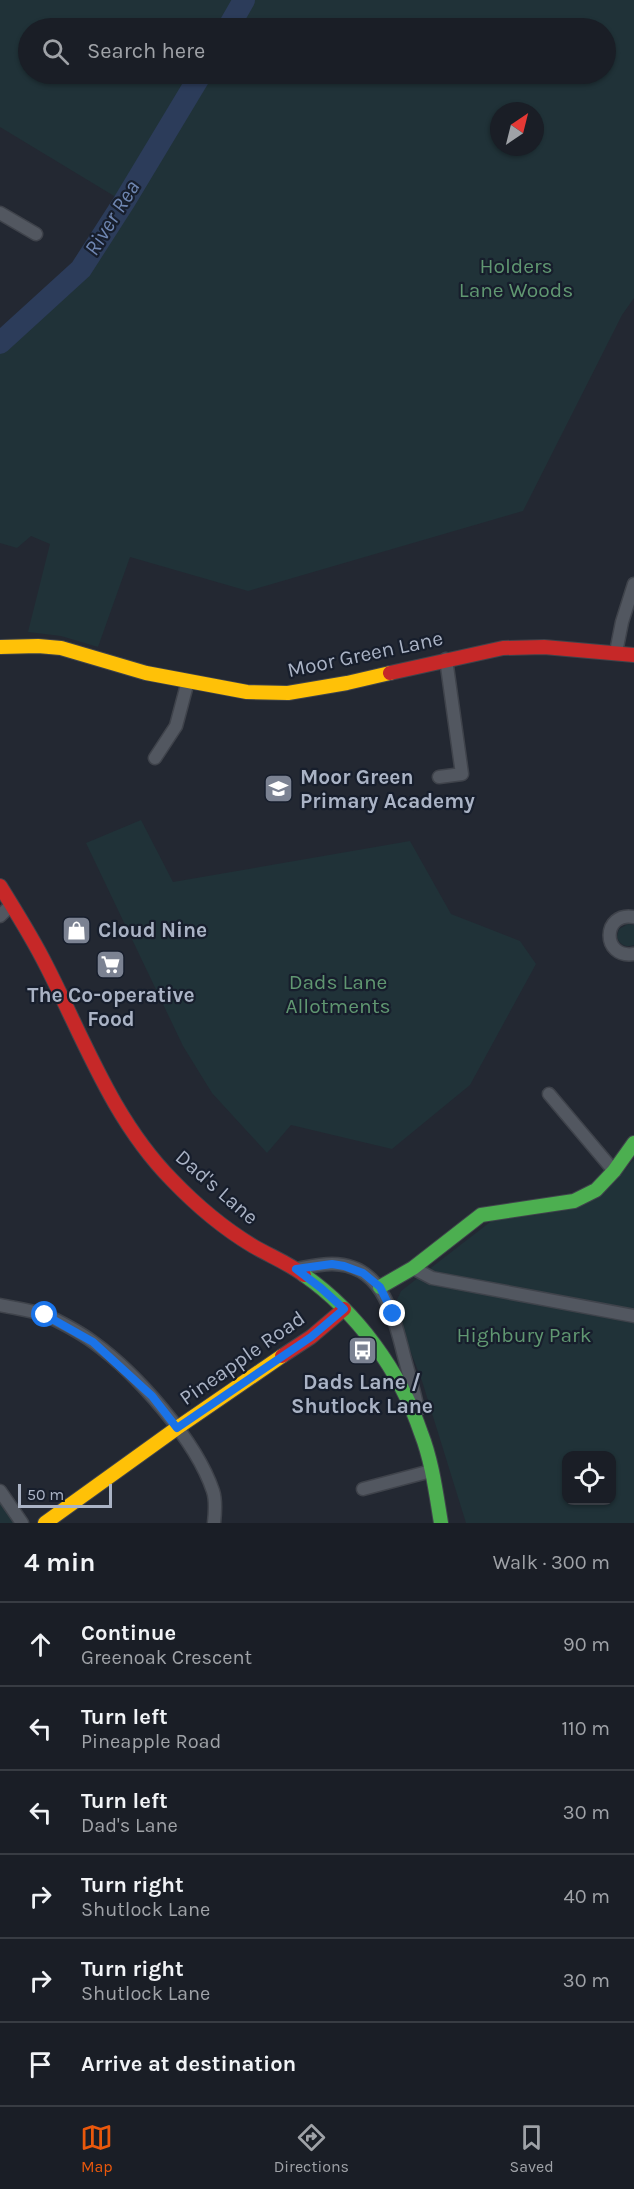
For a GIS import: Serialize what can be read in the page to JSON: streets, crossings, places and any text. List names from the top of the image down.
{
  "streets": {
    "street": ["Moor Green Lane", "Dad's Lane", "Pineapple Road"]
  },
  "crossings": [
    ["Dad's Lane", "Pineapple Road"]
  ],
  "water": ["River Rea"],
  "parks": ["Holders Lane Woods", "Dads Lane Allotments", "Highbury Park"],
  "places": {
    "school or university": ["Moor Green Primary Academy"],
    "shop": ["Cloud Nine"],
    "supermarket": ["The Co-operative Food"],
    "bus stop": ["Dads Lane / Shutlock Lane"]
  },
  "scale_bar": "50 m",
  "north": "top right",
  "page": {
    "search": "Search here",
    "scale": "50 m",
    "heading": ["4 min", "Walk · 300 m"],
    "list": [
      ["Continue", "Greenoak Crescent", "90 m"],
      ["Turn left", "Pineapple Road", "110 m"],
      ["Turn left", "Dad's Lane", "30 m"],
      ["Turn right", "Shutlock Lane", "40 m"],
      ["Turn right", "Shutlock Lane", "30 m"],
      "Arrive at destination"
    ],
    "nav": ["Map", "Directions", "Saved"]
  }
}
